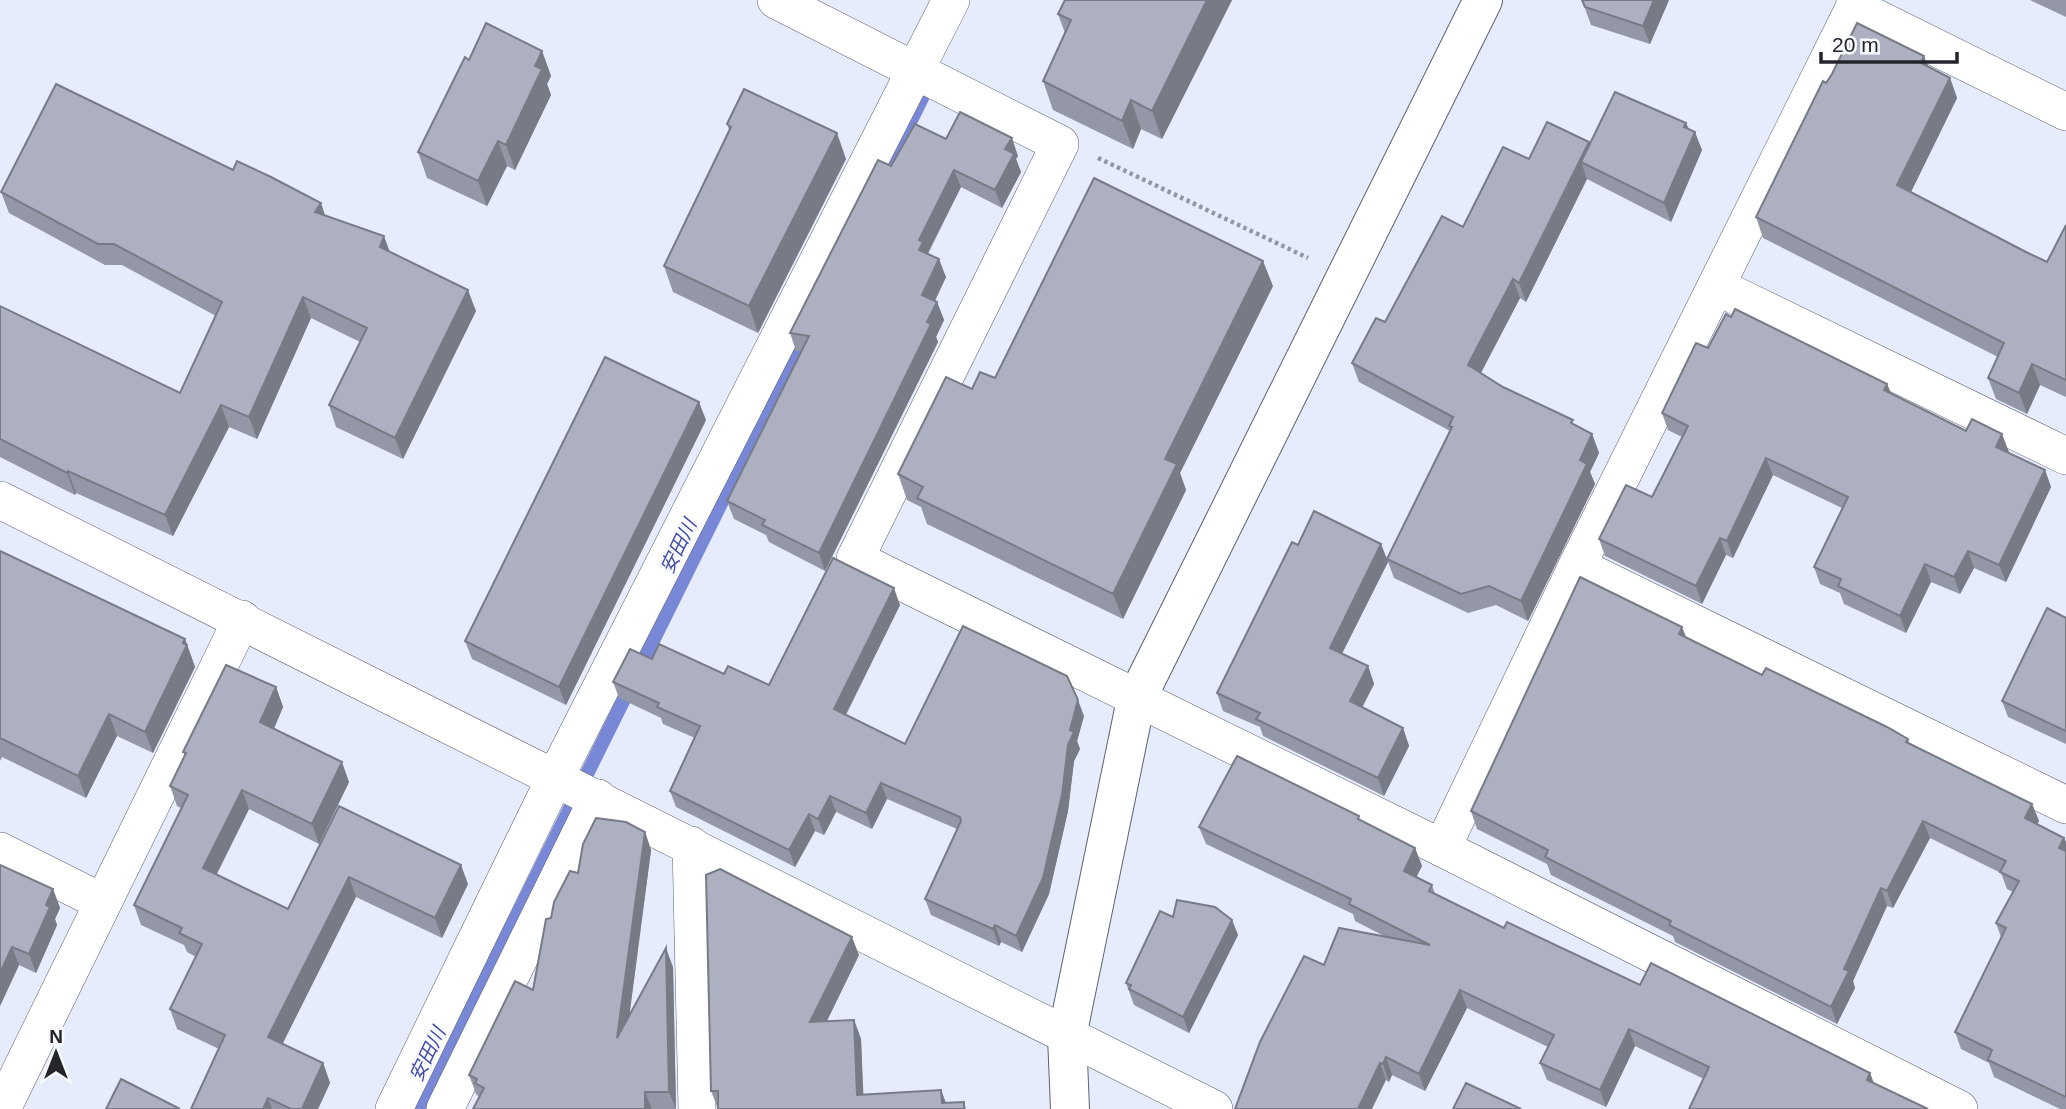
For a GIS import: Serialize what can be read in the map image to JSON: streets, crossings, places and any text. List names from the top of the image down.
{
  "water": ["安田川"],
  "scale_bar": "20 m",
  "north": "top"
}
